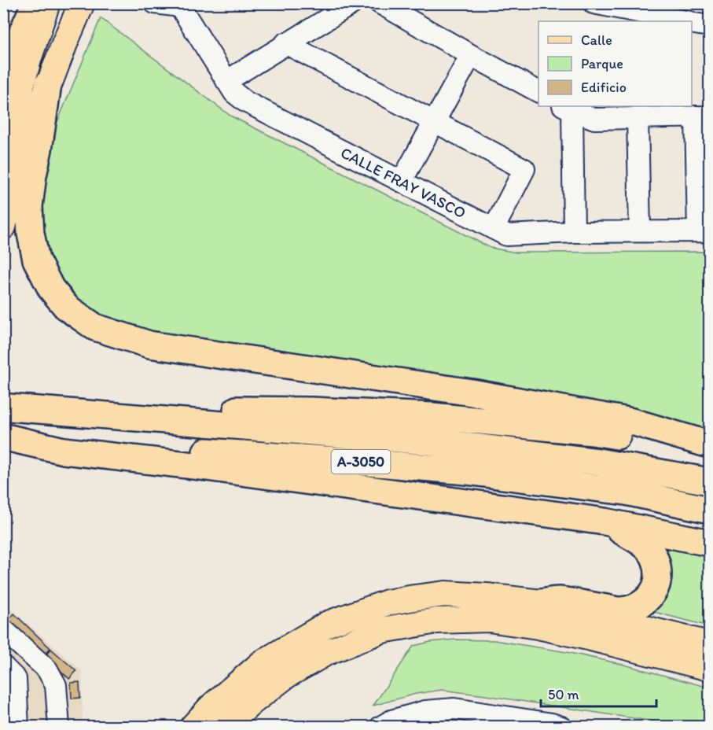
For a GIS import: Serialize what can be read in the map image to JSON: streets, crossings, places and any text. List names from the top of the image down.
{
  "streets": {
    "highway": ["A-3050"],
    "street": ["CALLE FRAY VASCO"]
  },
  "legend": ["Calle", "Parque", "Edificio"],
  "scale_bar": "50 m"
}
